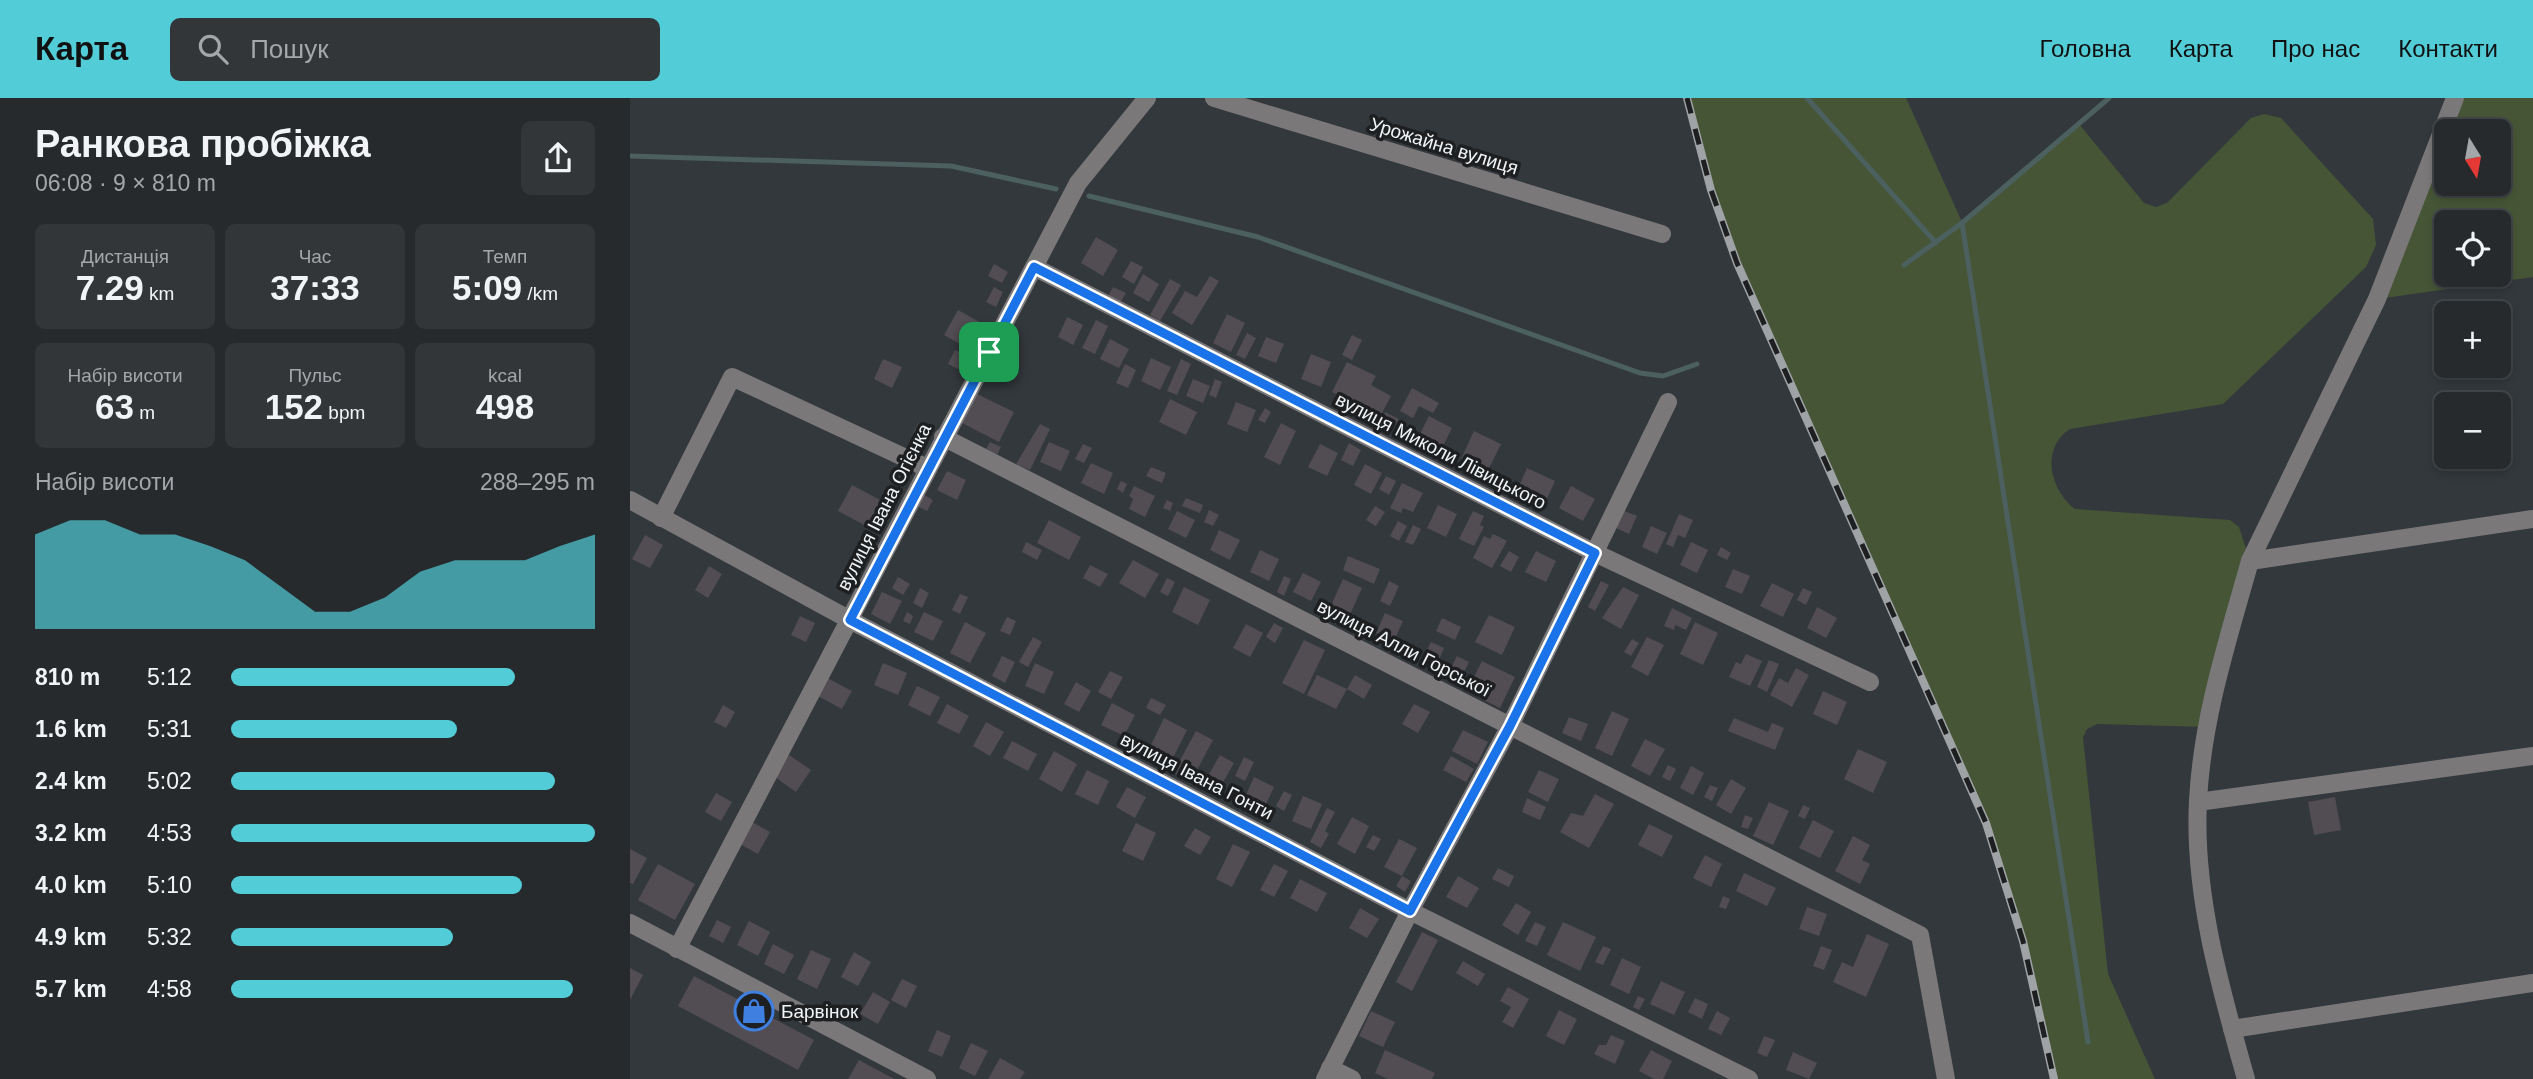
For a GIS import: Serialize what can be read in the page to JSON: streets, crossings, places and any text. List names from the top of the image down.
{
  "streets": {
    "street": [
      "Урожайна вулиця",
      "вулиця Миколи Лівицького",
      "вулиця Івана Огієнка",
      "вулиця Алли Горської",
      "вулиця Івана Гонти"
    ]
  },
  "crossings": [
    ["вулиця Миколи Лівицького", "вулиця Івана Огієнка"],
    ["вулиця Івана Огієнка", "вулиця Алли Горської"],
    ["вулиця Івана Огієнка", "вулиця Івана Гонти"]
  ],
  "places": {
    "shop": ["Барвінок"]
  },
  "north": "bottom",
  "page": {
    "header": "Карта",
    "search": "Пошук",
    "nav": [
      "Головна",
      "Карта",
      "Про нас",
      "Контакти"
    ],
    "heading": ["Ранкова пробіжка", "06:08 · 9 × 810 m"],
    "map_buttons": ["+", "−"],
    "stats": [
      ["Дистанція", "7.29 km"],
      ["Час", "37:33"],
      ["Темп", "5:09 /km"],
      ["Набір висоти", "63 m"],
      ["Пульс", "152 bpm"],
      ["kcal", "498"]
    ],
    "chart": ["Набір висоти", "288–295 m"],
    "list": [
      {
        "name": "810 m",
        "note": "5:12"
      },
      {
        "name": "1.6 km",
        "note": "5:31"
      },
      {
        "name": "2.4 km",
        "note": "5:02"
      },
      {
        "name": "3.2 km",
        "note": "4:53"
      },
      {
        "name": "4.0 km",
        "note": "5:10"
      },
      {
        "name": "4.9 km",
        "note": "5:32"
      },
      {
        "name": "5.7 km",
        "note": "4:58"
      }
    ]
  }
}
